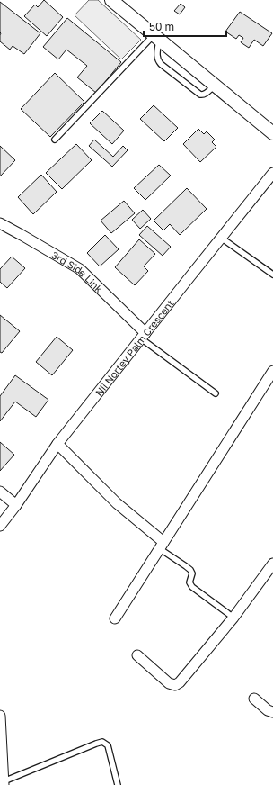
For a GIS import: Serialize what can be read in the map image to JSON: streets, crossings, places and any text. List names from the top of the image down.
{
  "streets": {
    "street": ["3rd Side Link", "Nii Nortey Palm Crescent"]
  },
  "crossings": [
    ["3rd Side Link", "Nii Nortey Palm Crescent"]
  ],
  "scale_bar": "50 m"
}
